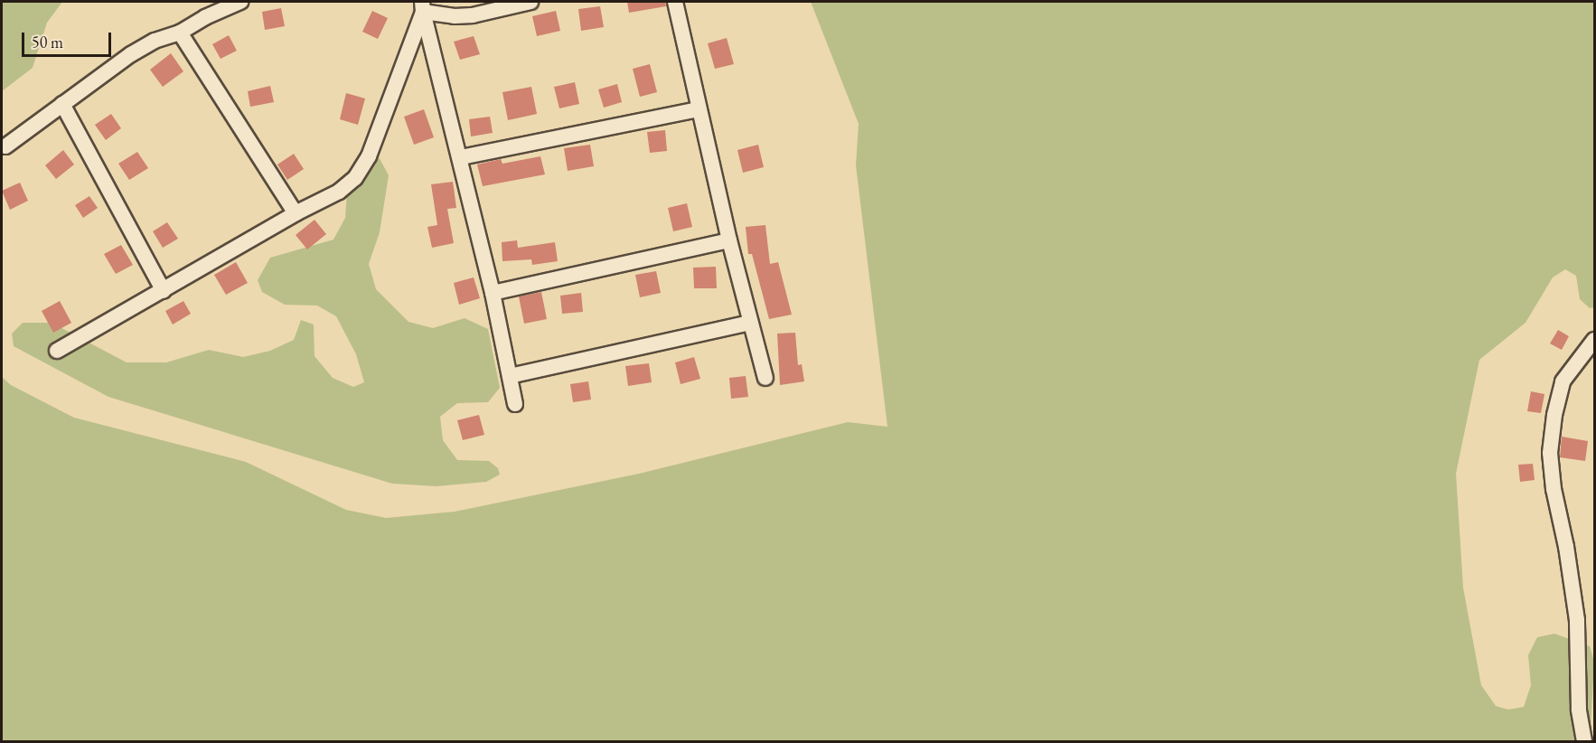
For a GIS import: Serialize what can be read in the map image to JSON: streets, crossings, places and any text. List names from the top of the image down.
{
  "scale_bar": "50 m"
}
